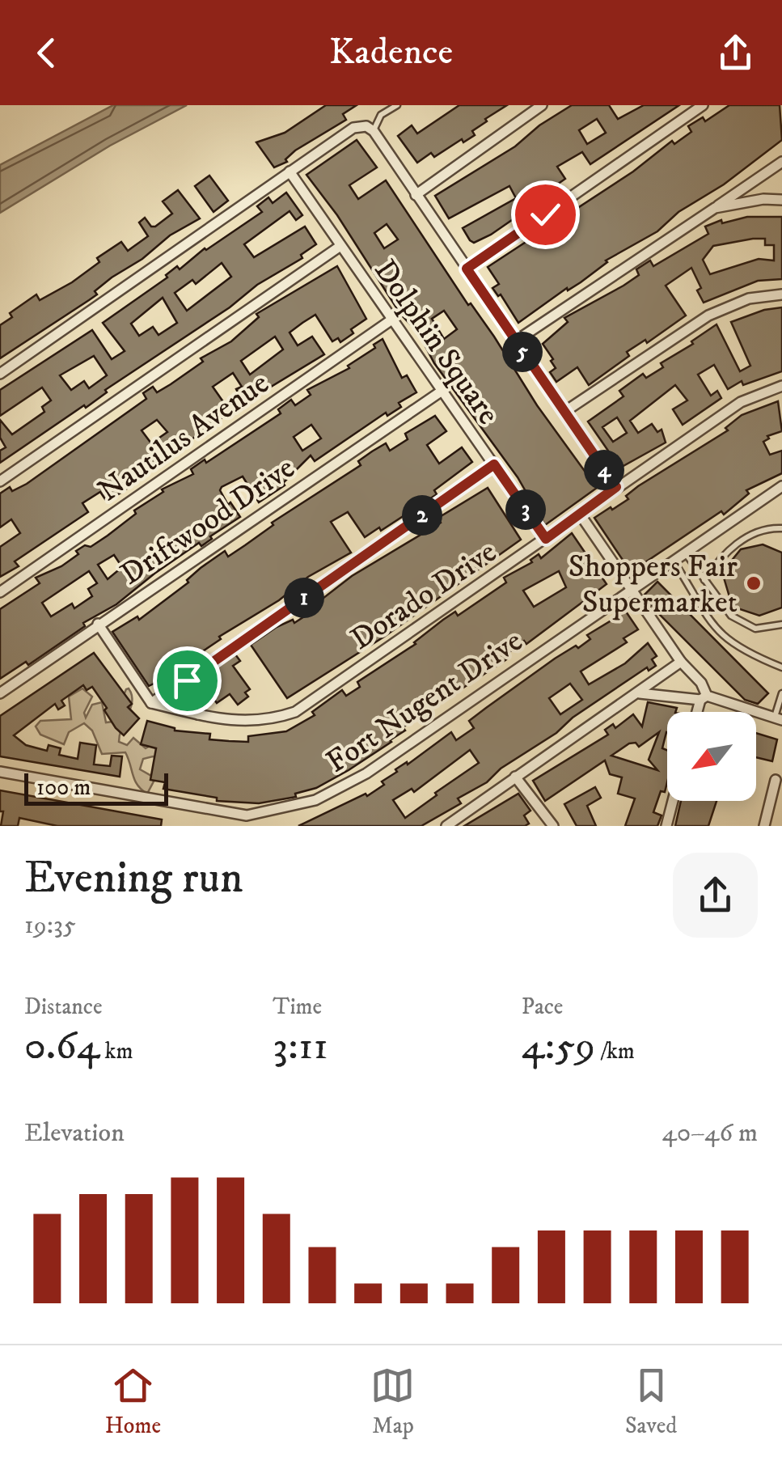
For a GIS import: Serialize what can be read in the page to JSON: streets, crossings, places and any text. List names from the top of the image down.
{
  "streets": {
    "street": [
      "Dolphin Square",
      "Nautilus Avenue",
      "Driftwood Drive",
      "Dorado Drive",
      "Fort Nugent Drive"
    ]
  },
  "crossings": [
    ["Dolphin Square", "Nautilus Avenue"],
    ["Dolphin Square", "Driftwood Drive"],
    ["Dolphin Square", "Dorado Drive"]
  ],
  "places": ["Shoppers Fair Supermarket"],
  "scale_bar": "100 m",
  "north": "bottom left",
  "page": {
    "header": "Kadence",
    "pins": [
      "5",
      "4",
      "3",
      "2",
      "1"
    ],
    "scale": "100 m",
    "heading": ["Evening run", "19:35"],
    "stats": [
      ["Distance", "0.64 km"],
      ["Time", "3:11"],
      ["Pace", "4:59 /km"]
    ],
    "chart": ["Elevation", "40–46 m"],
    "tabs": ["Home", "Map", "Saved"]
  }
}
